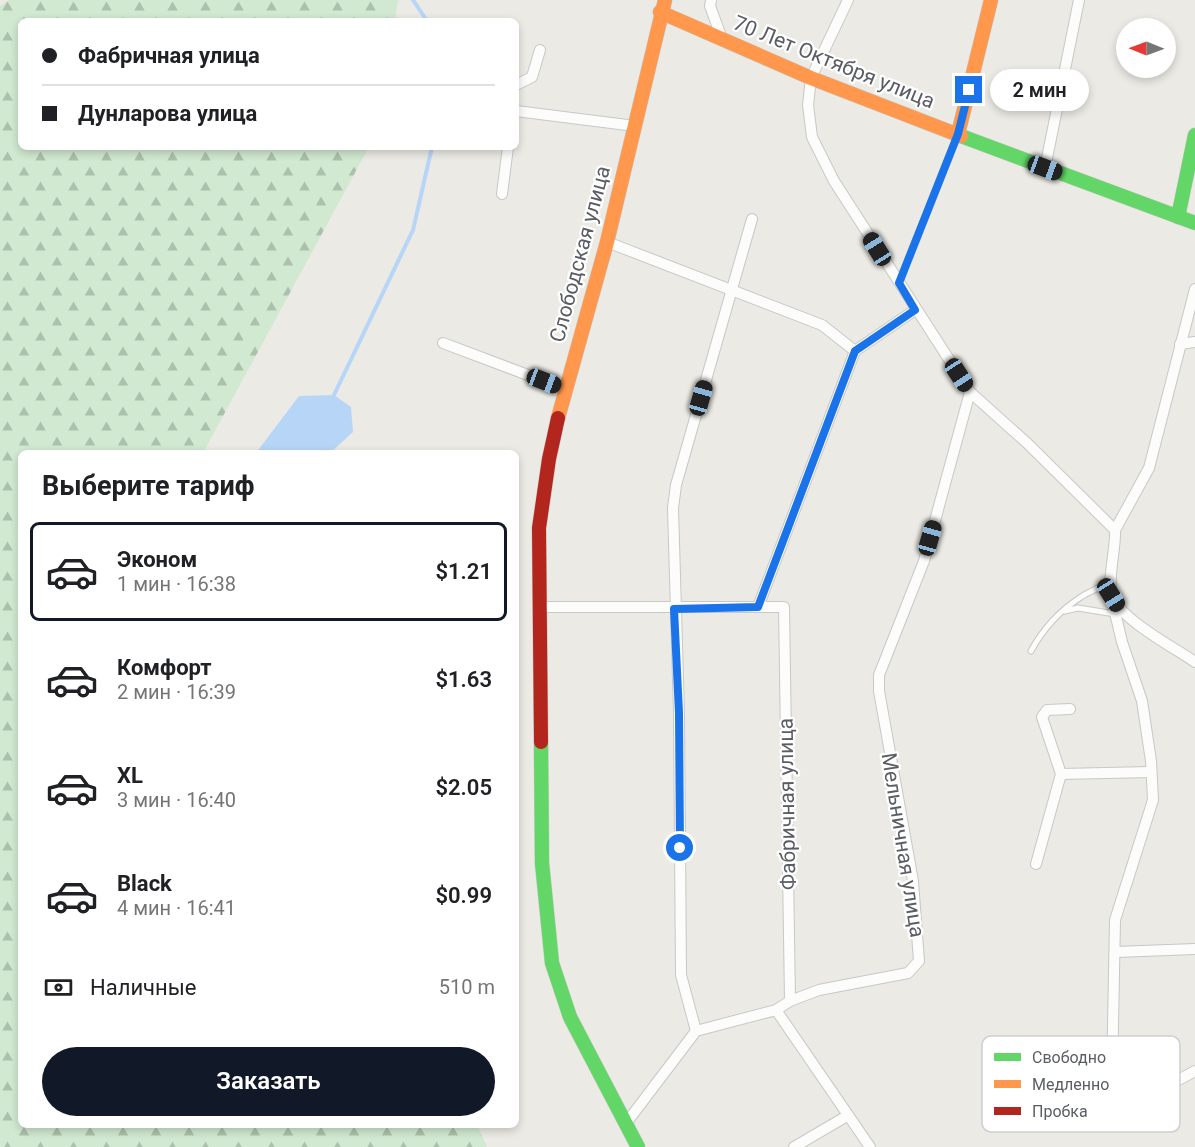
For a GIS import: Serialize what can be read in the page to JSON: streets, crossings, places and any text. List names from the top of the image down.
{
  "streets": {
    "street": [
      "70 Лет Октября улица",
      "Слободская улица",
      "Фабричная улица",
      "Мельничная улица"
    ]
  },
  "crossings": [
    ["70 Лет Октября улица", "Слободская улица"],
    ["Фабричная улица", "Мельничная улица"]
  ],
  "legend": ["Свободно", "Медленно", "Пробка"],
  "north": "left",
  "page": {
    "banner": ["Фабричная улица", "Дунларова улица"],
    "bubble": "2 мин",
    "heading": "Выберите тариф",
    "list": [
      {
        "name": "Эконом",
        "note": "1 мин · 16:38",
        "value": "$1.21"
      },
      {
        "name": "Комфорт",
        "note": "2 мин · 16:39",
        "value": "$1.63"
      },
      {
        "name": "XL",
        "note": "3 мин · 16:40",
        "value": "$2.05"
      },
      {
        "name": "Black",
        "note": "4 мин · 16:41",
        "value": "$0.99"
      }
    ],
    "pay": ["Наличные", "510 m"],
    "buttons": "Заказать"
  }
}
